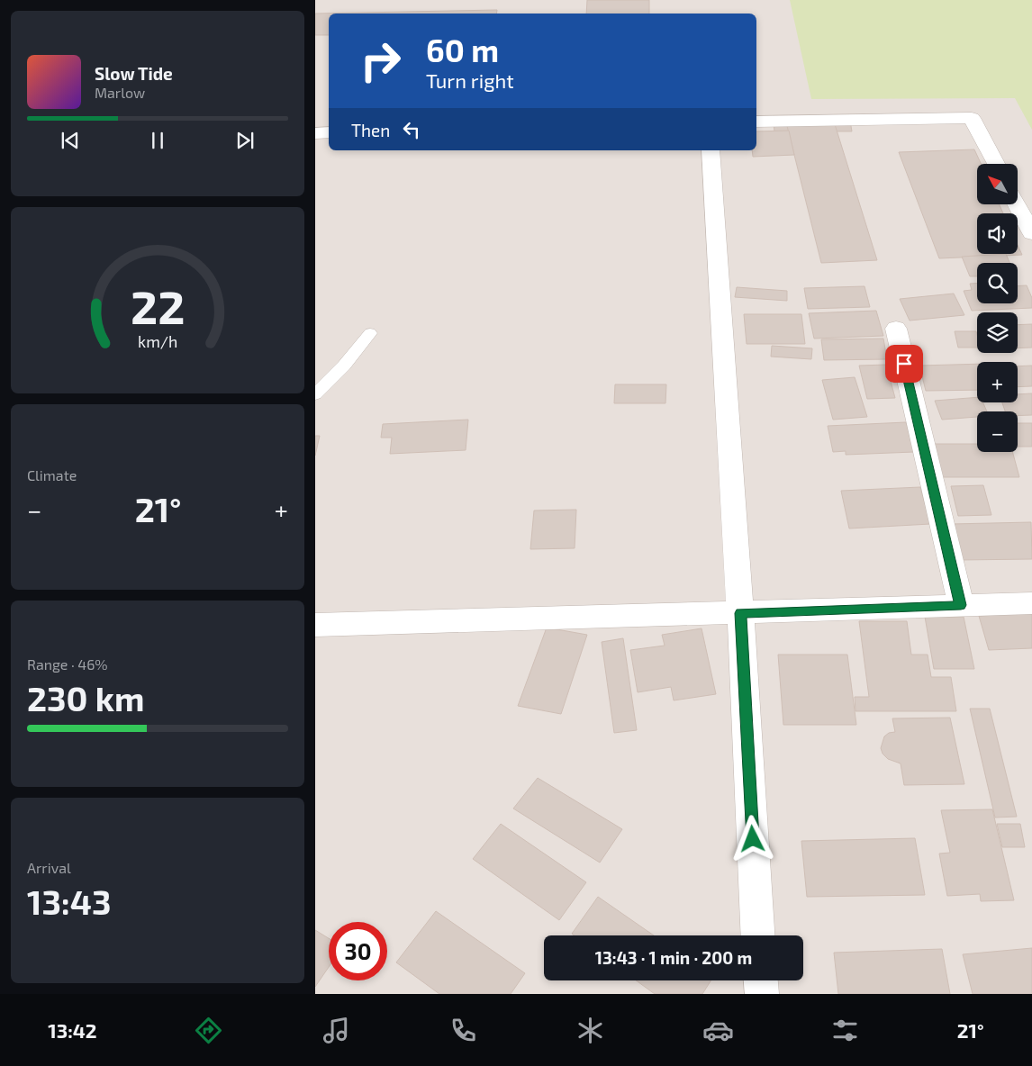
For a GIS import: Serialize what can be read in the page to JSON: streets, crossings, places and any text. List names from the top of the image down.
{
  "north": "top left",
  "page": {
    "turn": ["60 m", "Turn right"],
    "song": ["Slow Tide", "Marlow"],
    "then": "Then",
    "map_buttons": ["+", "−"],
    "tile": [
      "Climate",
      ["Range · 46%", "230 km"],
      ["Arrival", "13:43"]
    ],
    "heat": ["−", "21°", "+"],
    "limit": "30",
    "trip": "13:43 · 1 min · 200 m",
    "tabs": ["13:42", "21°"],
    "gauge": ["22", "km/h"]
  }
}
